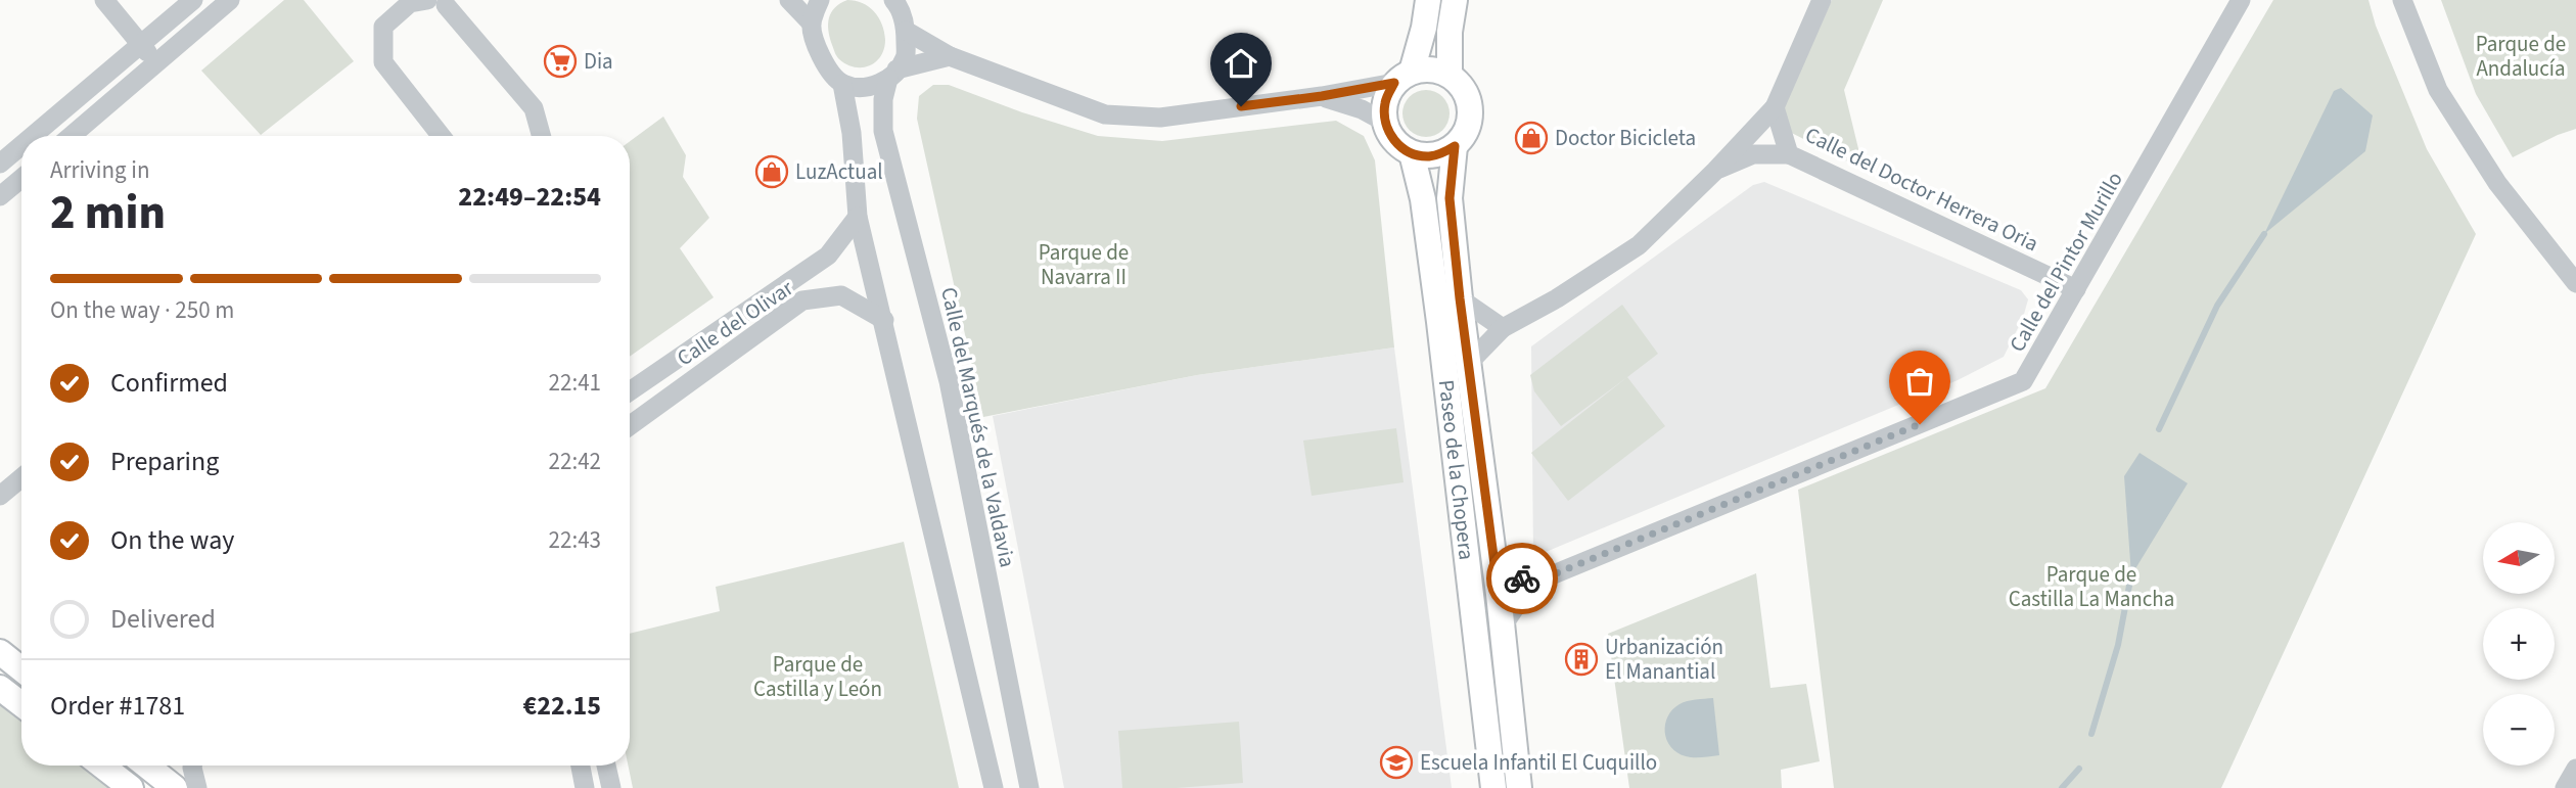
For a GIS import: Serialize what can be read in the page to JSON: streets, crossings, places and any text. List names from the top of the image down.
{
  "streets": {
    "main road": ["Paseo de la Chopera"],
    "street": [
      "Calle del Doctor Herrera Oria",
      "Calle del Pintor Murillo",
      "Calle del Olivar",
      "Calle del Marqués de la Valdavia"
    ]
  },
  "crossings": [
    ["Calle del Doctor Herrera Oria", "Calle del Pintor Murillo"]
  ],
  "parks": [
    "Parque de Andalucía",
    "Parque de Navarra II",
    "Parque de Castilla La Mancha",
    "Parque de Castilla y León"
  ],
  "places": {
    "supermarket": ["Dia"],
    "shop": ["Doctor Bicicleta", "LuzActual"],
    "building": ["Urbanización El Manantial"],
    "school or university": ["Escuela Infantil El Cuquillo"]
  },
  "north": "left",
  "page": {
    "heading": ["2 min", "Arriving in", "22:49–22:54"],
    "panel": ["Order #1781", "€22.15"],
    "bar": "On the way · 250 m",
    "list": [
      ["Confirmed", "22:41"],
      ["Preparing", "22:42"],
      ["On the way", "22:43"],
      "Delivered"
    ],
    "map_buttons": ["+", "−"]
  }
}
